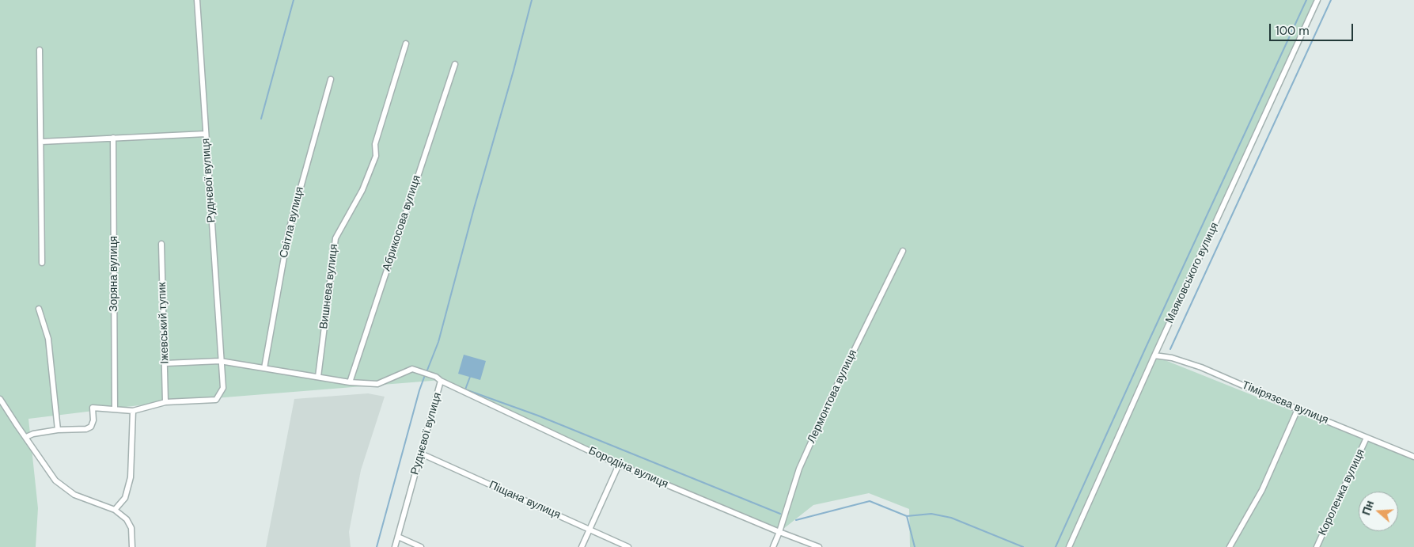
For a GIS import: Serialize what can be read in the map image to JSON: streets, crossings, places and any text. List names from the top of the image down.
{
  "streets": {
    "street": [
      "Руднєвої вулиця",
      "Світла вулиця",
      "Абрикосова вулиця",
      "Маяковського вулиця",
      "Зоряна вулиця",
      "Вишнева вулиця",
      "Іжевський тупик",
      "Лермонтова вулиця",
      "Тімірязєва вулиця",
      "Бородіна вулиця",
      "Короленка вулиця",
      "Піщана вулиця"
    ]
  },
  "crossings": [
    ["Руднєвої вулиця", "Світла вулиця"],
    ["Руднєвої вулиця", "Абрикосова вулиця"],
    ["Руднєвої вулиця", "Зоряна вулиця"],
    ["Руднєвої вулиця", "Вишнева вулиця"],
    ["Руднєвої вулиця", "Іжевський тупик"],
    ["Руднєвої вулиця", "Бородіна вулиця"],
    ["Руднєвої вулиця", "Піщана вулиця"],
    ["Маяковського вулиця", "Тімірязєва вулиця"],
    ["Лермонтова вулиця", "Бородіна вулиця"],
    ["Тімірязєва вулиця", "Короленка вулиця"]
  ],
  "scale_bar": "100 m",
  "north": "left"
}
